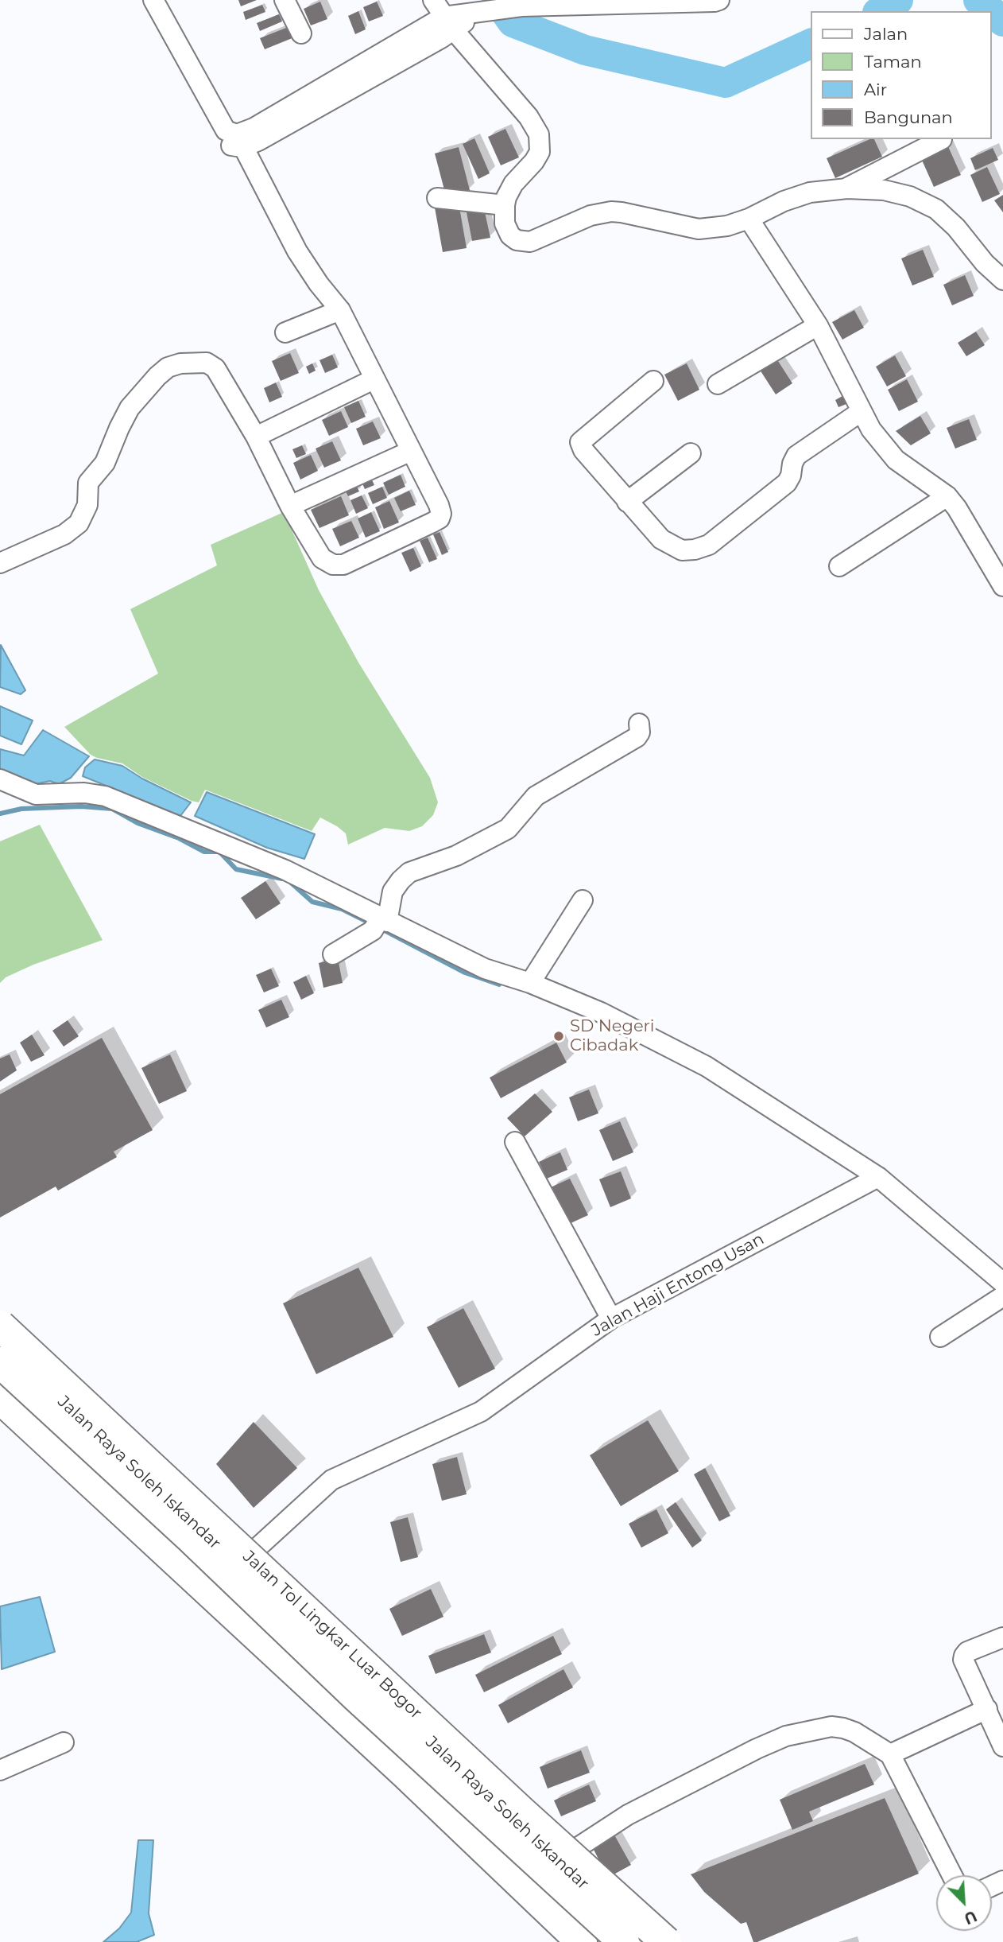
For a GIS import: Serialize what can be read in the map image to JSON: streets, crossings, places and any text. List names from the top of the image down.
{
  "streets": {
    "highway": ["Jalan Raya Soleh Iskandar", "Jalan Tol Lingkar Luar Bogor"],
    "street": ["Jalan Haji Entong Usan"]
  },
  "crossings": [
    ["Jalan Haji Entong Usan", "Jalan Raya Soleh Iskandar"]
  ],
  "places": ["SD Negeri Cibadak"],
  "legend": [
    "Jalan",
    "Taman",
    "Air",
    "Bangunan"
  ],
  "north": "bottom right"
}
